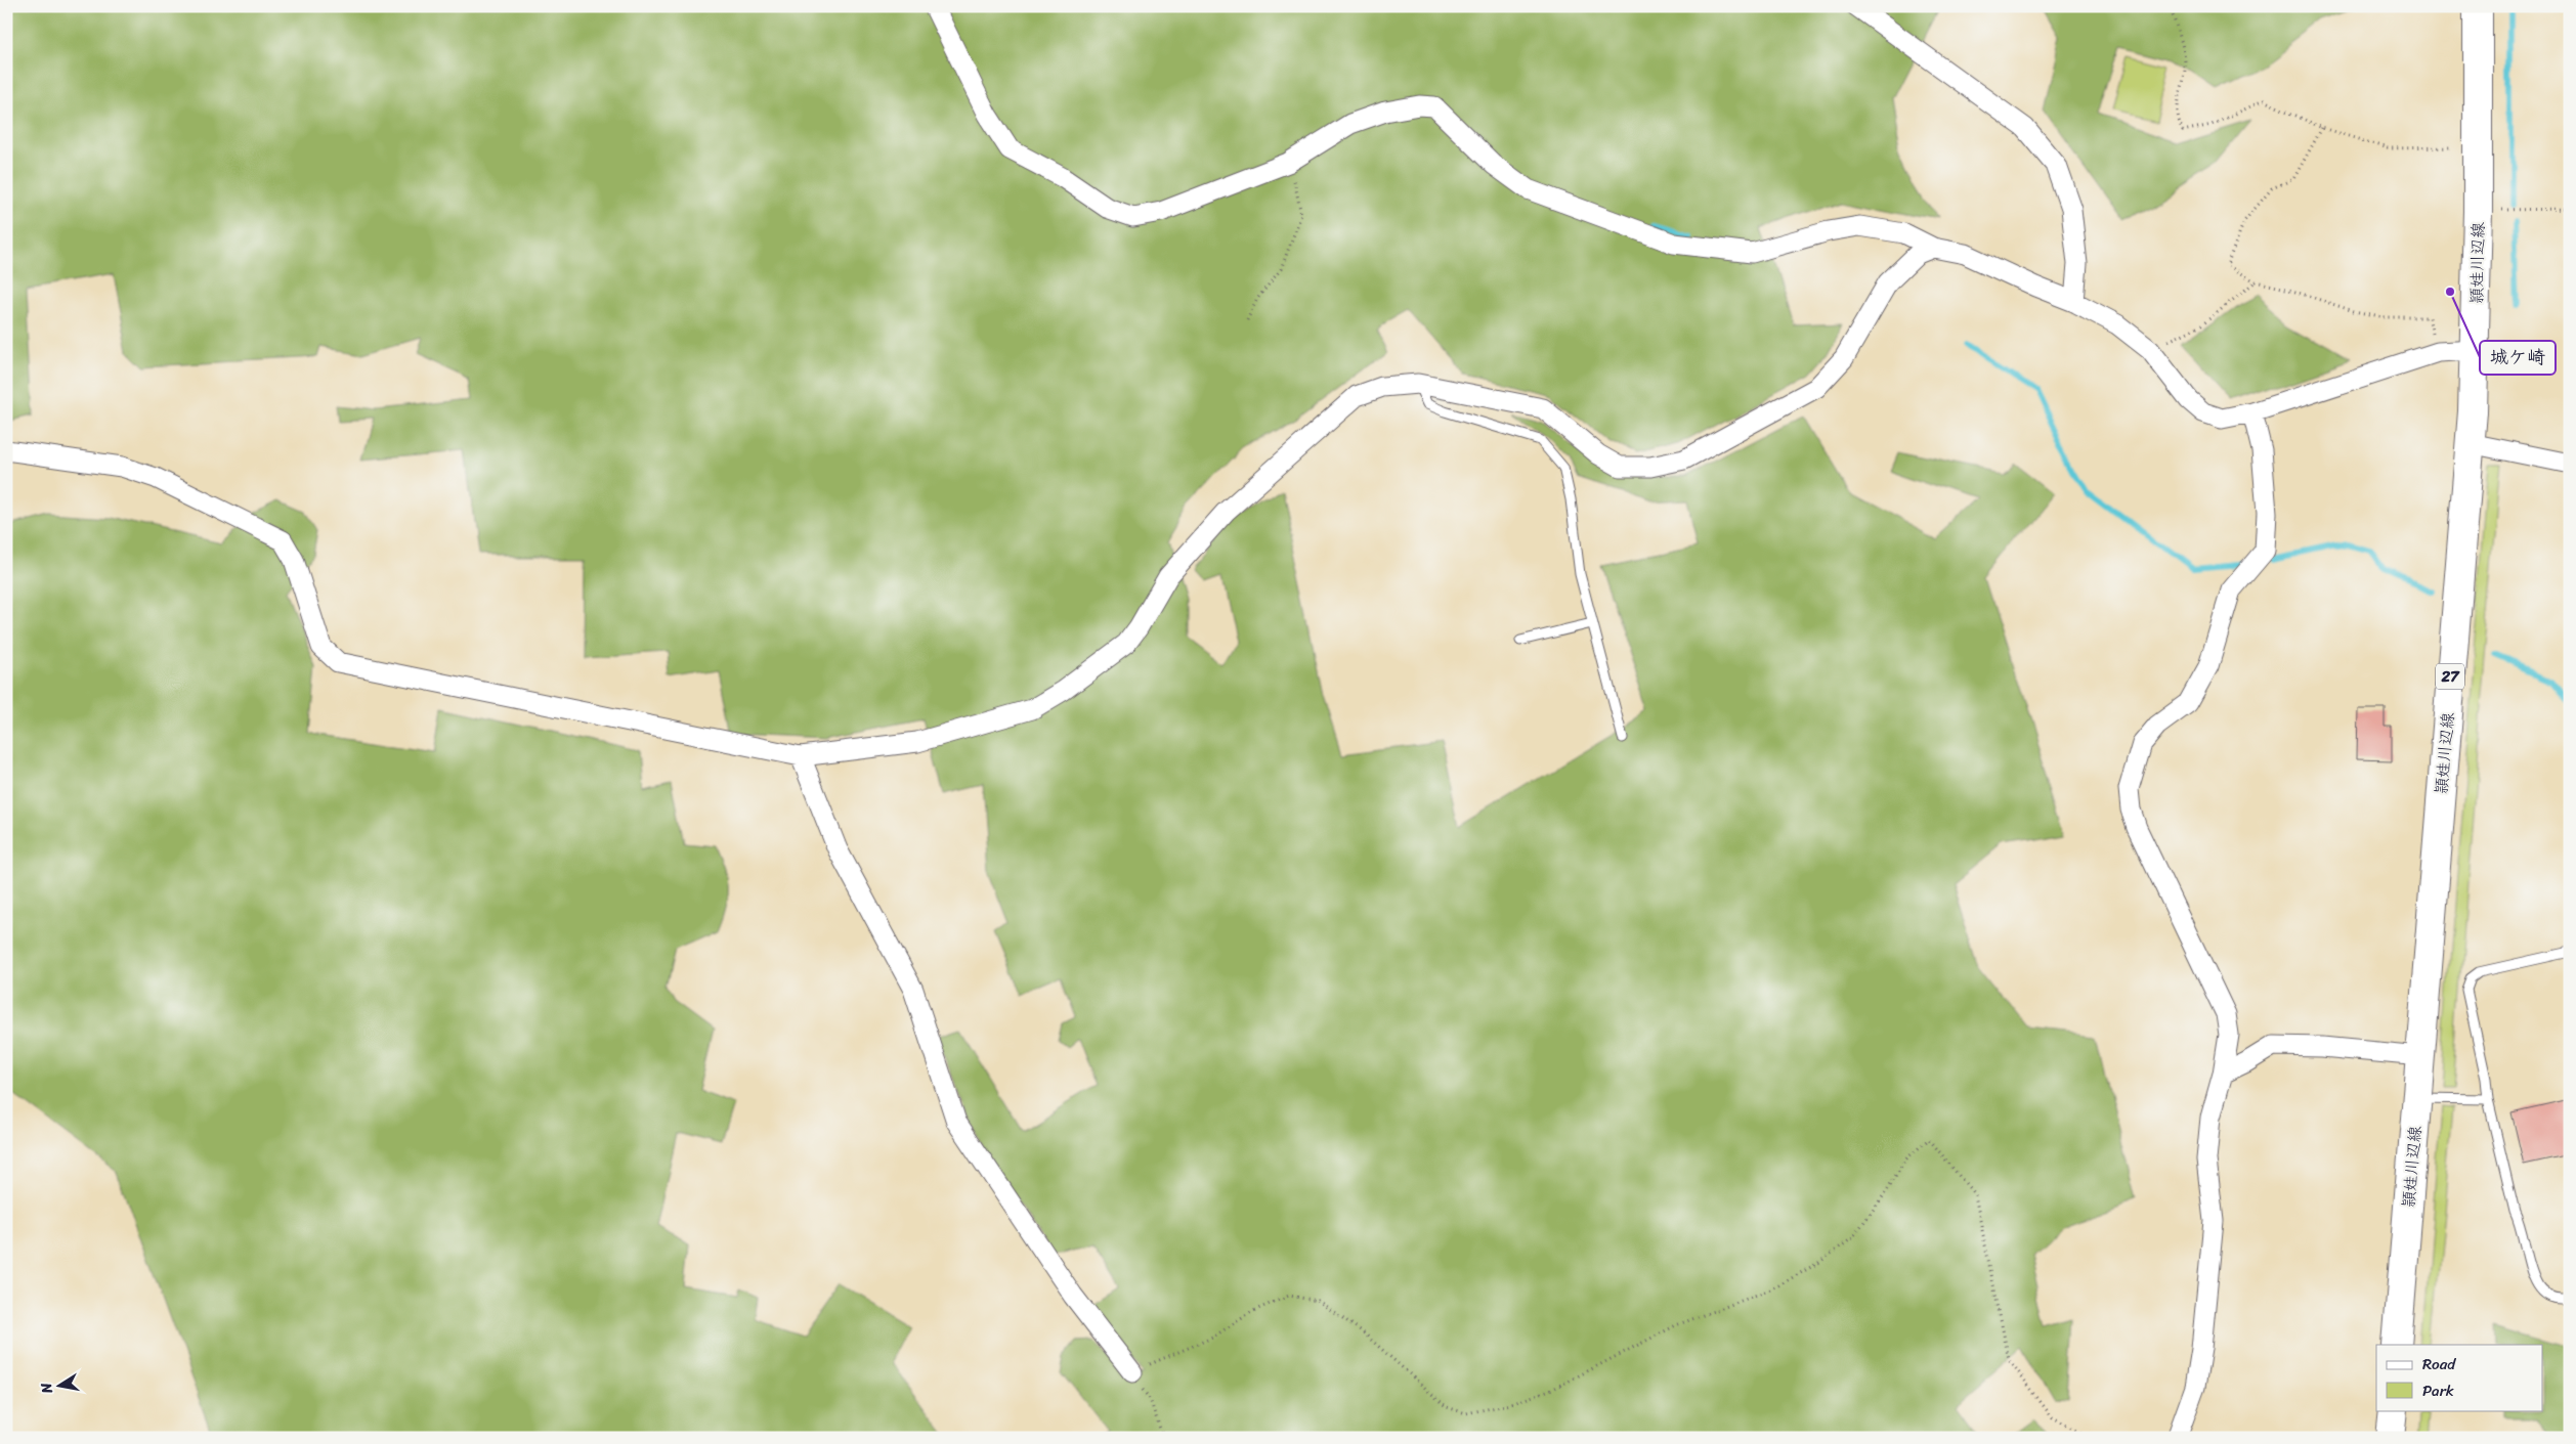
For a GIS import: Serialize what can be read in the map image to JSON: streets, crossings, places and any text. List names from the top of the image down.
{
  "streets": {
    "main road": ["頴娃川辺線", "27"]
  },
  "places": ["城ケ崎"],
  "legend": ["Road", "Park"],
  "north": "left"
}
